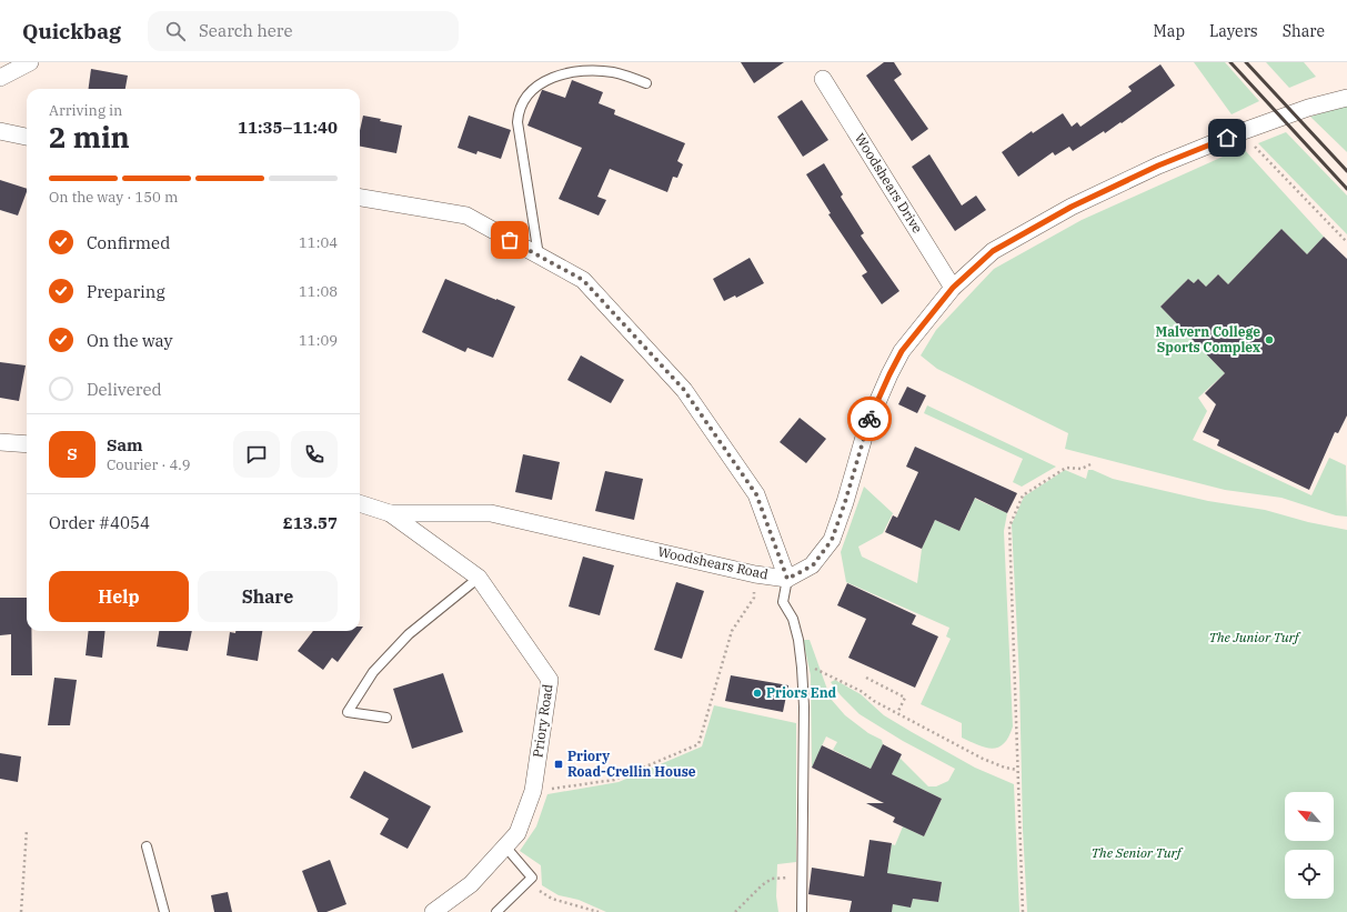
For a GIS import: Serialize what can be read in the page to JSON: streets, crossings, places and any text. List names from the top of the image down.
{
  "streets": {
    "street": ["Woodshears Drive", "Woodshears Road", "Priory Road"]
  },
  "crossings": [
    ["Woodshears Drive", "Woodshears Road"],
    ["Woodshears Road", "Priory Road"]
  ],
  "parks": ["The Junior Turf", "The Senior Turf"],
  "places": {
    "other": ["Malvern College Sports Complex", "Priors End"],
    "transit": ["Priory Road-Crellin House"]
  },
  "north": "top left",
  "page": {
    "header": "Quickbag",
    "search": "Search here",
    "nav": ["Map", "Layers", "Share"],
    "heading": ["2 min", "Arriving in", "11:35–11:40"],
    "panel": [
      "Sam",
      "Courier · 4.9",
      "Order #4054",
      "£13.57"
    ],
    "bar": "On the way · 150 m",
    "list": [
      ["Confirmed", "11:04"],
      ["Preparing", "11:08"],
      ["On the way", "11:09"],
      "Delivered"
    ],
    "round": "S",
    "buttons": ["Help", "Share"]
  }
}
